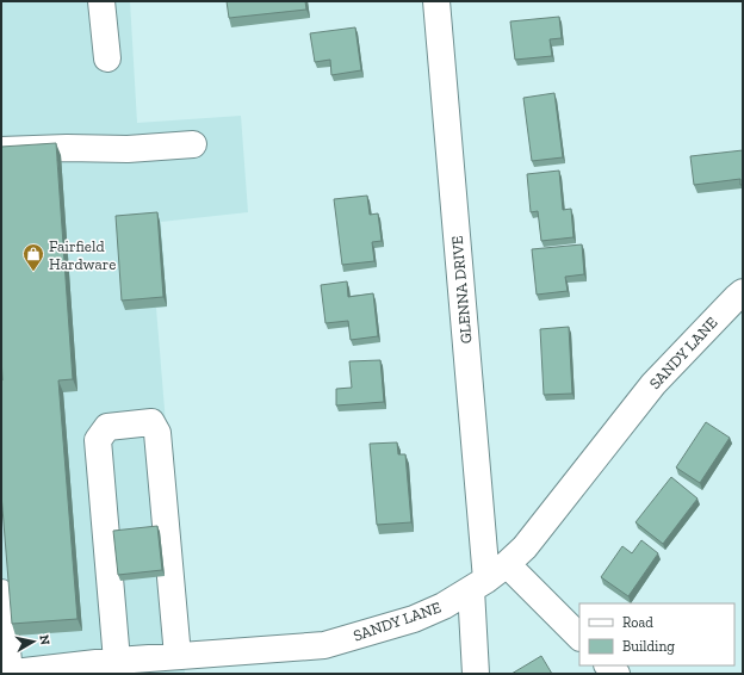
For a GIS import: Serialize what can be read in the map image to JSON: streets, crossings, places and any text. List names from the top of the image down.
{
  "streets": {
    "street": ["GLENNA DRIVE", "SANDY LANE"]
  },
  "crossings": [
    ["GLENNA DRIVE", "SANDY LANE"]
  ],
  "places": {
    "shop": ["Fairfield Hardware"]
  },
  "legend": ["Road", "Building"],
  "north": "right"
}
